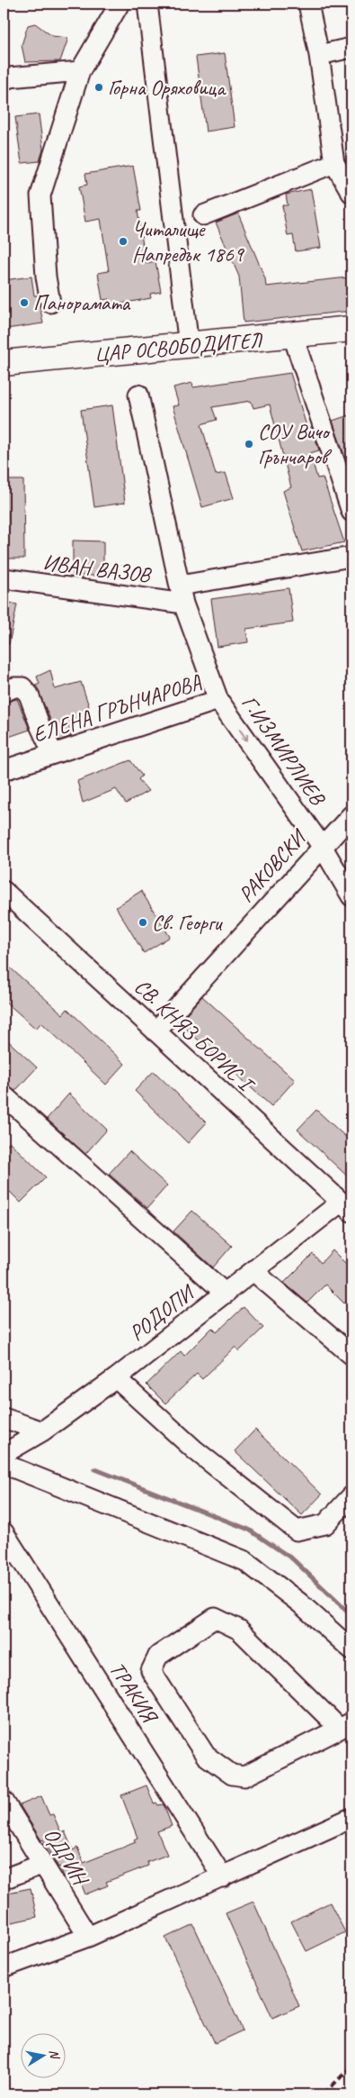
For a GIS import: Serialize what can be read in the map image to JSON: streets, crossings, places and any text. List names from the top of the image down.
{
  "streets": {
    "main road": ["ЦАР ОСВОБОДИТЕЛ"],
    "street": [
      "ИВАН ВАЗОВ",
      "ЕЛЕНА ГРЪНЧАРОВА",
      "Г.ИЗМИРЛИЕВ",
      "РАКОВСКИ",
      "СВ. КНЯЗ БОРИС I",
      "РОДОПИ",
      "ТРАКИЯ",
      "ОДРИН"
    ]
  },
  "crossings": [
    ["ИВАН ВАЗОВ", "Г.ИЗМИРЛИЕВ"],
    ["ЕЛЕНА ГРЪНЧАРОВА", "Г.ИЗМИРЛИЕВ"],
    ["Г.ИЗМИРЛИЕВ", "РАКОВСКИ"],
    ["РАКОВСКИ", "СВ. КНЯЗ БОРИС I"],
    ["СВ. КНЯЗ БОРИС I", "РОДОПИ"]
  ],
  "places": [
    "Горна Оряховица",
    "Читалище Напредък 1869",
    "Панорамата",
    "СОУ Вичо Грънчаров",
    "Св. Георги"
  ],
  "north": "right"
}
